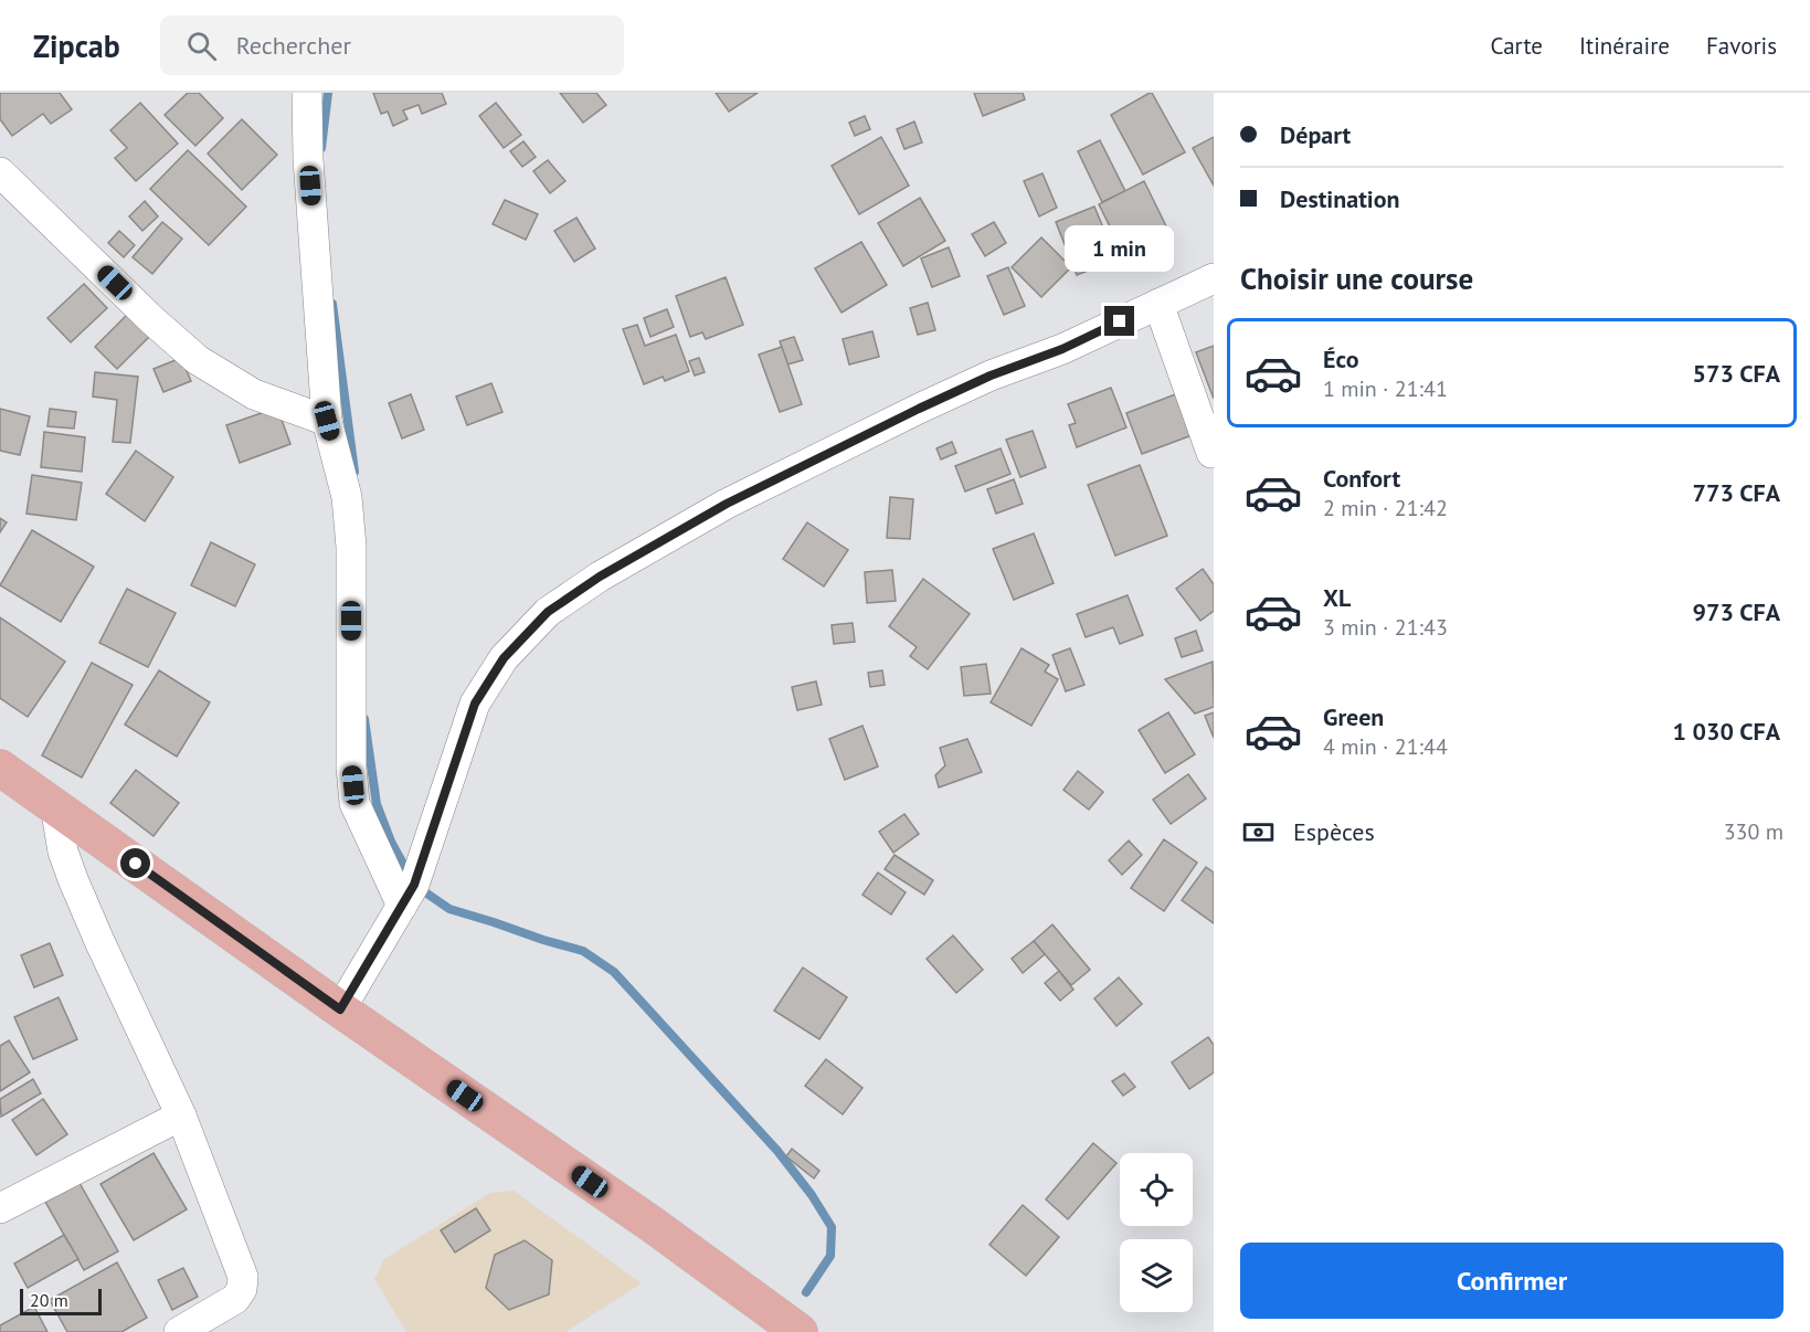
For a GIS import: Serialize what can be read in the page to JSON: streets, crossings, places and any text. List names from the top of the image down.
{
  "scale_bar": "20 m",
  "page": {
    "header": "Zipcab",
    "search": "Rechercher",
    "nav": ["Carte", "Itinéraire", "Favoris"],
    "banner": ["Départ", "Destination"],
    "bubble": "1 min",
    "heading": "Choisir une course",
    "list": [
      {
        "name": "Éco",
        "note": "1 min · 21:41",
        "value": "573 CFA"
      },
      {
        "name": "Confort",
        "note": "2 min · 21:42",
        "value": "773 CFA"
      },
      {
        "name": "XL",
        "note": "3 min · 21:43",
        "value": "973 CFA"
      },
      {
        "name": "Green",
        "note": "4 min · 21:44",
        "value": "1 030 CFA"
      }
    ],
    "pay": ["Espèces", "330 m"],
    "buttons": "Confirmer",
    "scale": "20 m"
  }
}
